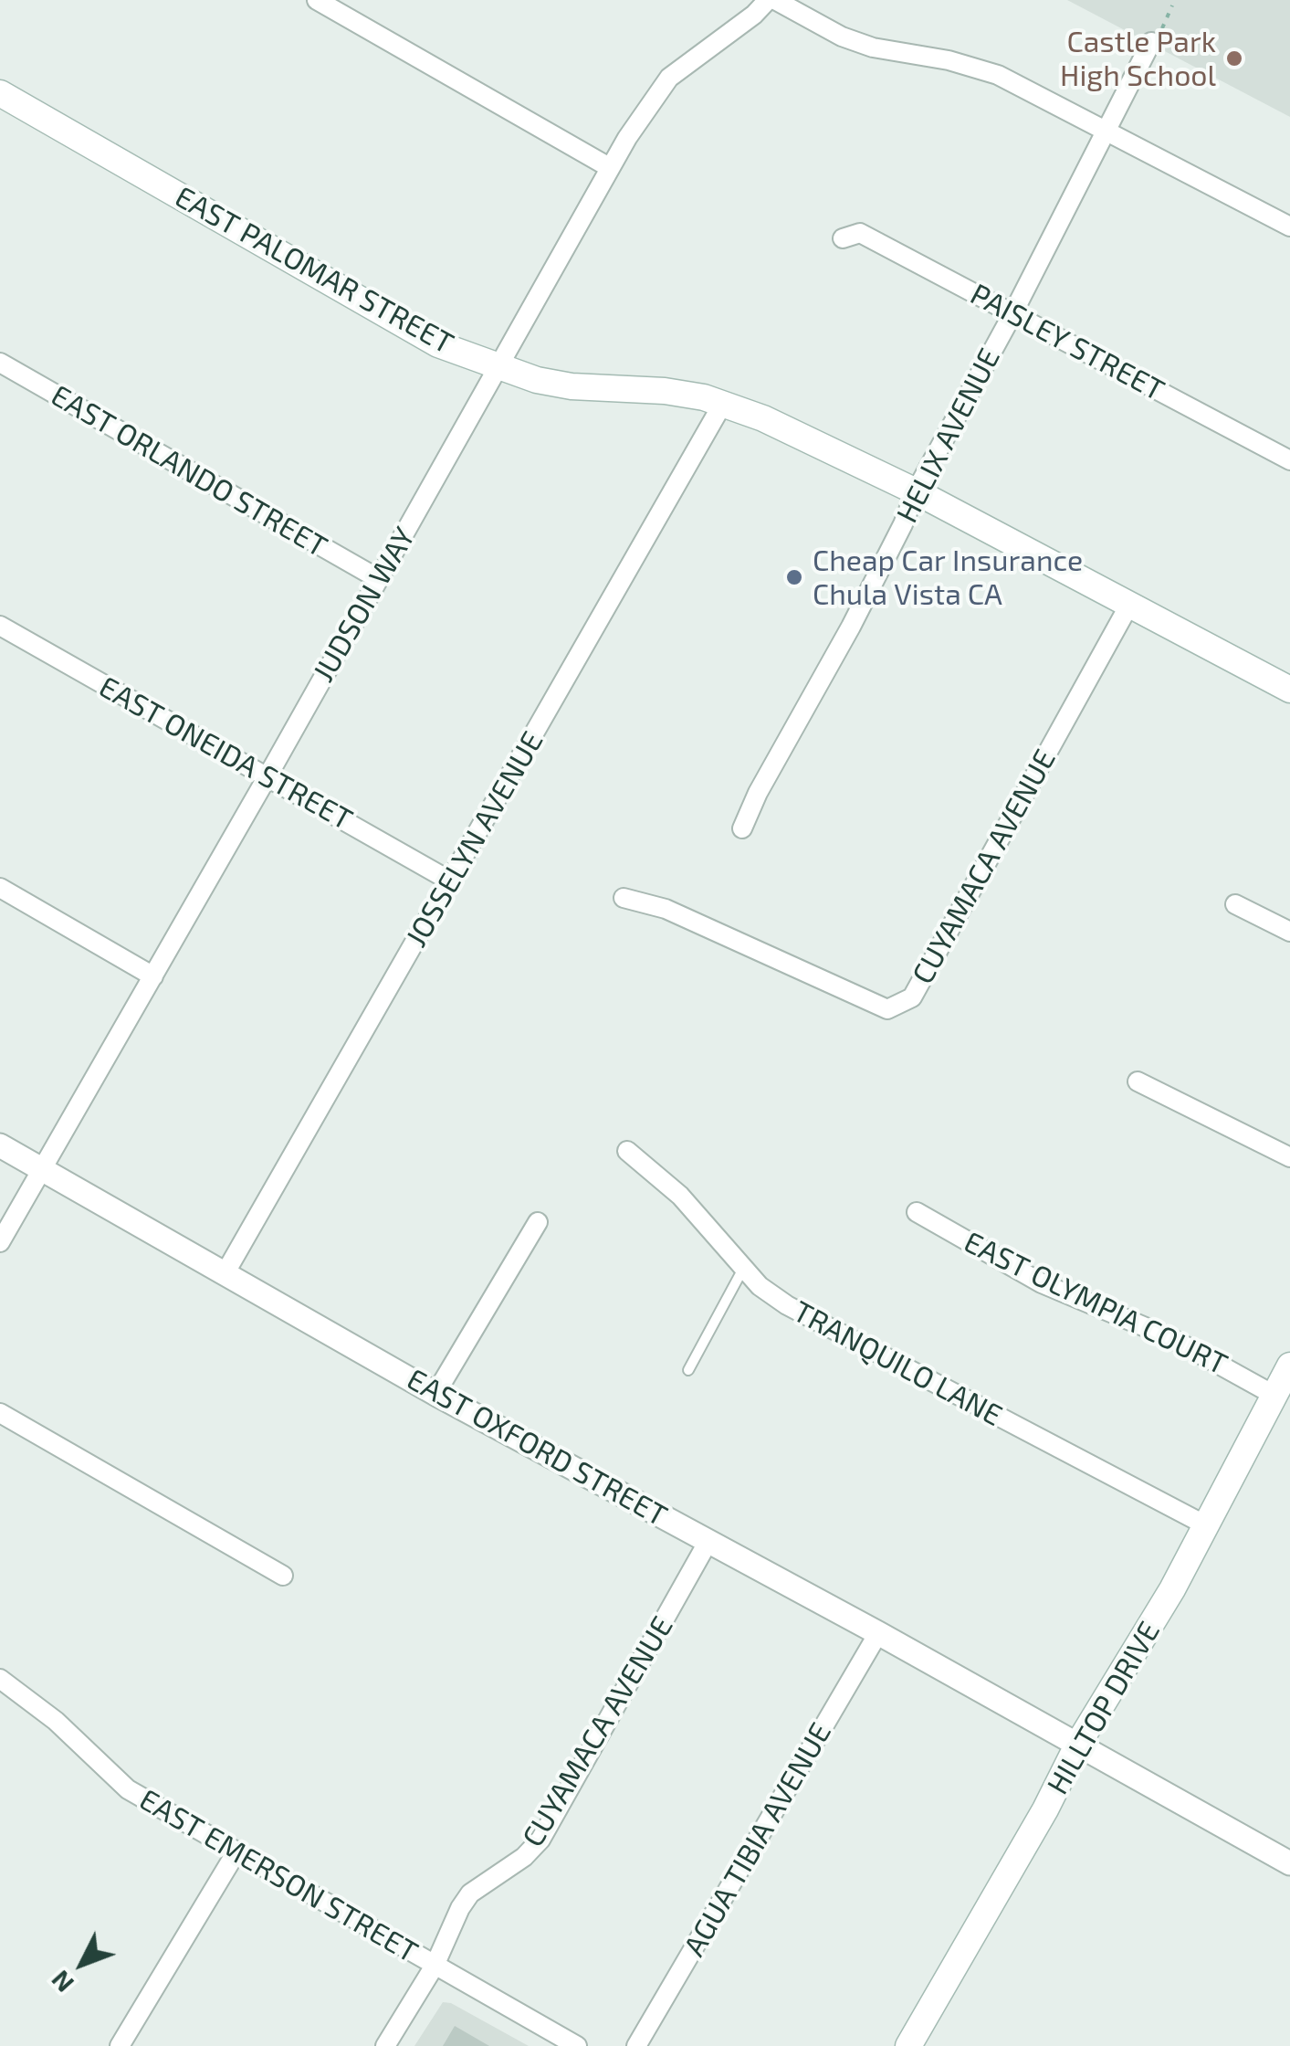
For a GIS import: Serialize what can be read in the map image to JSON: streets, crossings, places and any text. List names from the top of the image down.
{
  "streets": {
    "main road": ["EAST PALOMAR STREET", "HILLTOP DRIVE"],
    "street": [
      "PAISLEY STREET",
      "HELIX AVENUE",
      "EAST ORLANDO STREET",
      "JUDSON WAY",
      "EAST ONEIDA STREET",
      "JOSSELYN AVENUE",
      "CUYAMACA AVENUE",
      "EAST OLYMPIA COURT",
      "TRANQUILO LANE",
      "EAST OXFORD STREET",
      "AGUA TIBIA AVENUE",
      "EAST EMERSON STREET"
    ]
  },
  "crossings": [
    ["EAST PALOMAR STREET", "HELIX AVENUE"],
    ["EAST PALOMAR STREET", "JUDSON WAY"],
    ["EAST PALOMAR STREET", "JOSSELYN AVENUE"],
    ["EAST PALOMAR STREET", "CUYAMACA AVENUE"],
    ["PAISLEY STREET", "HELIX AVENUE"],
    ["EAST ORLANDO STREET", "JUDSON WAY"],
    ["JUDSON WAY", "EAST ONEIDA STREET"],
    ["JUDSON WAY", "EAST OXFORD STREET"],
    ["EAST ONEIDA STREET", "JOSSELYN AVENUE"],
    ["JOSSELYN AVENUE", "EAST OXFORD STREET"],
    ["CUYAMACA AVENUE", "EAST OXFORD STREET"],
    ["CUYAMACA AVENUE", "EAST EMERSON STREET"],
    ["EAST OLYMPIA COURT", "HILLTOP DRIVE"],
    ["TRANQUILO LANE", "HILLTOP DRIVE"],
    ["EAST OXFORD STREET", "HILLTOP DRIVE"],
    ["EAST OXFORD STREET", "AGUA TIBIA AVENUE"]
  ],
  "places": ["Castle Park High School", "Cheap Car Insurance Chula Vista CA"],
  "north": "bottom left"
}
